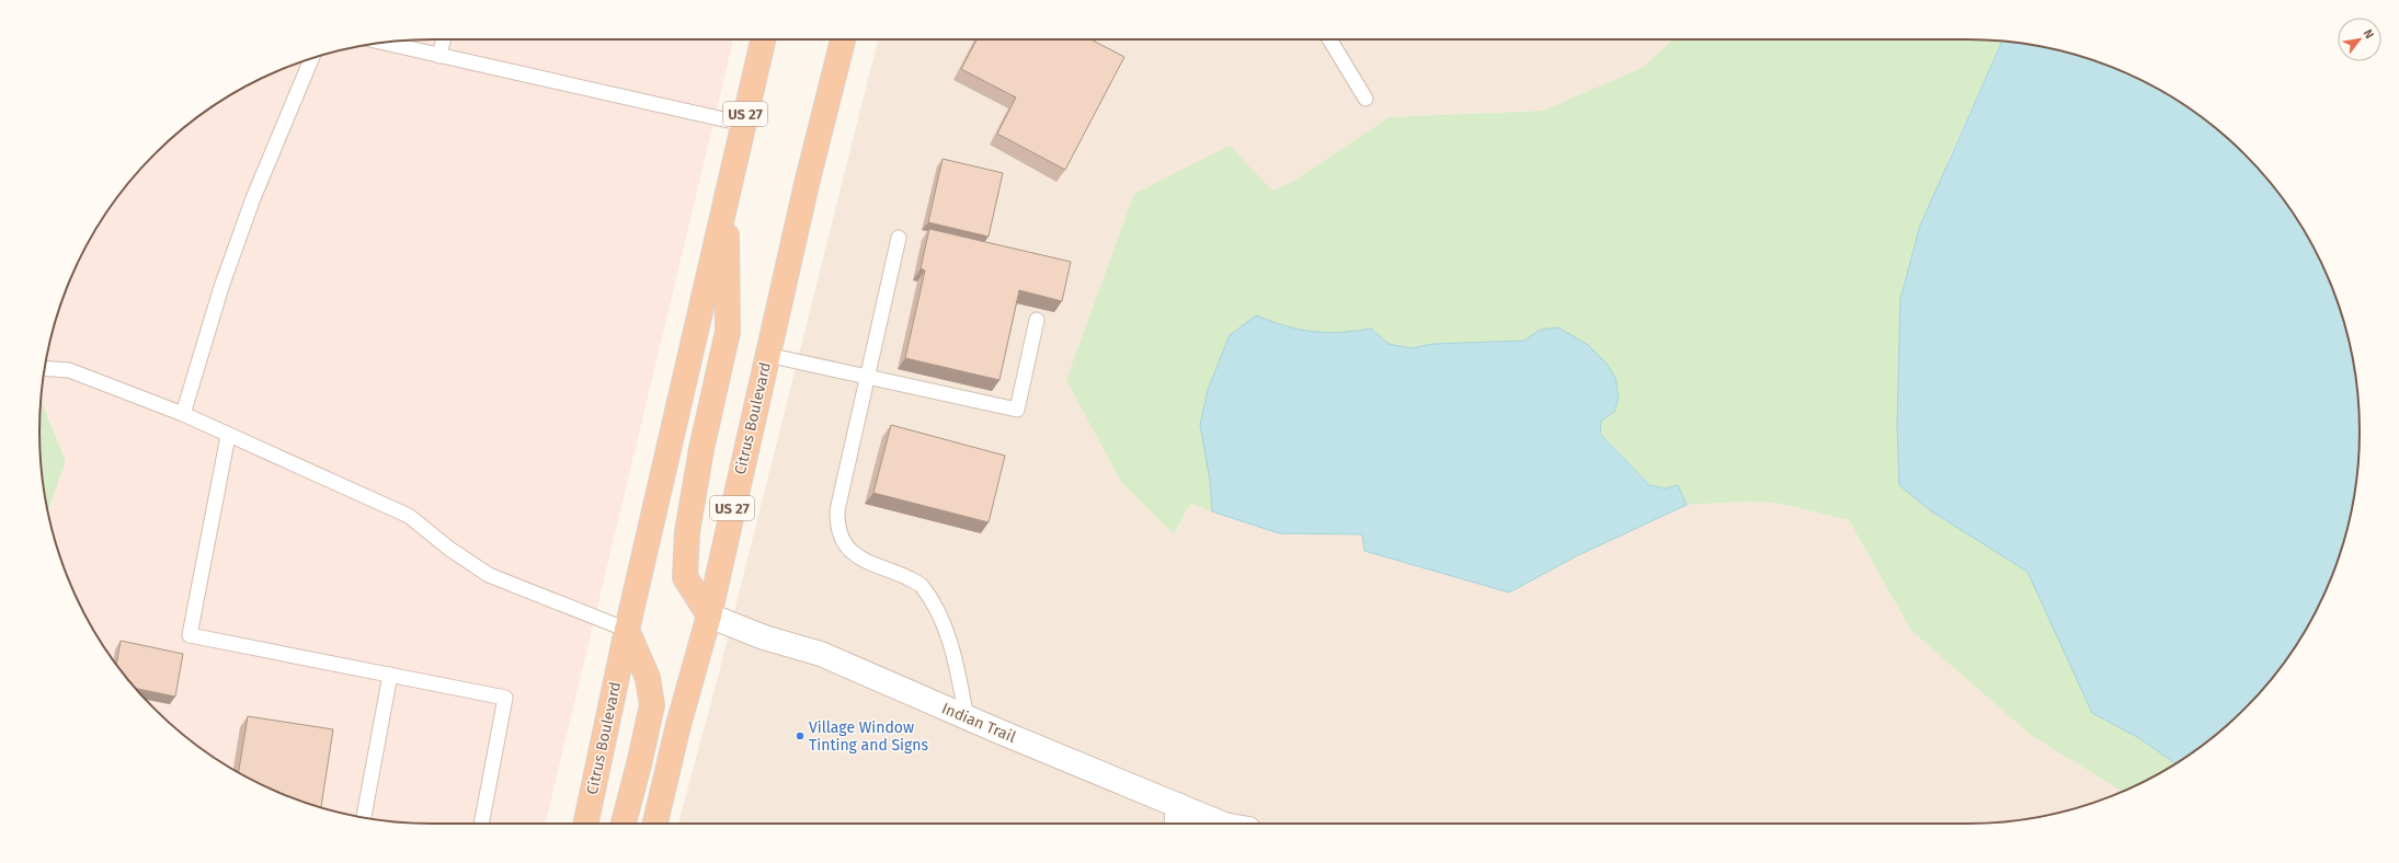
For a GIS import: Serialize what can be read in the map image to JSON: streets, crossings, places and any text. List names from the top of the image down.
{
  "streets": {
    "highway": ["US 27", "Citrus Boulevard"],
    "street": ["Indian Trail"]
  },
  "crossings": [
    ["Citrus Boulevard", "Indian Trail"]
  ],
  "places": ["Village Window Tinting and Signs"],
  "north": "top right"
}
